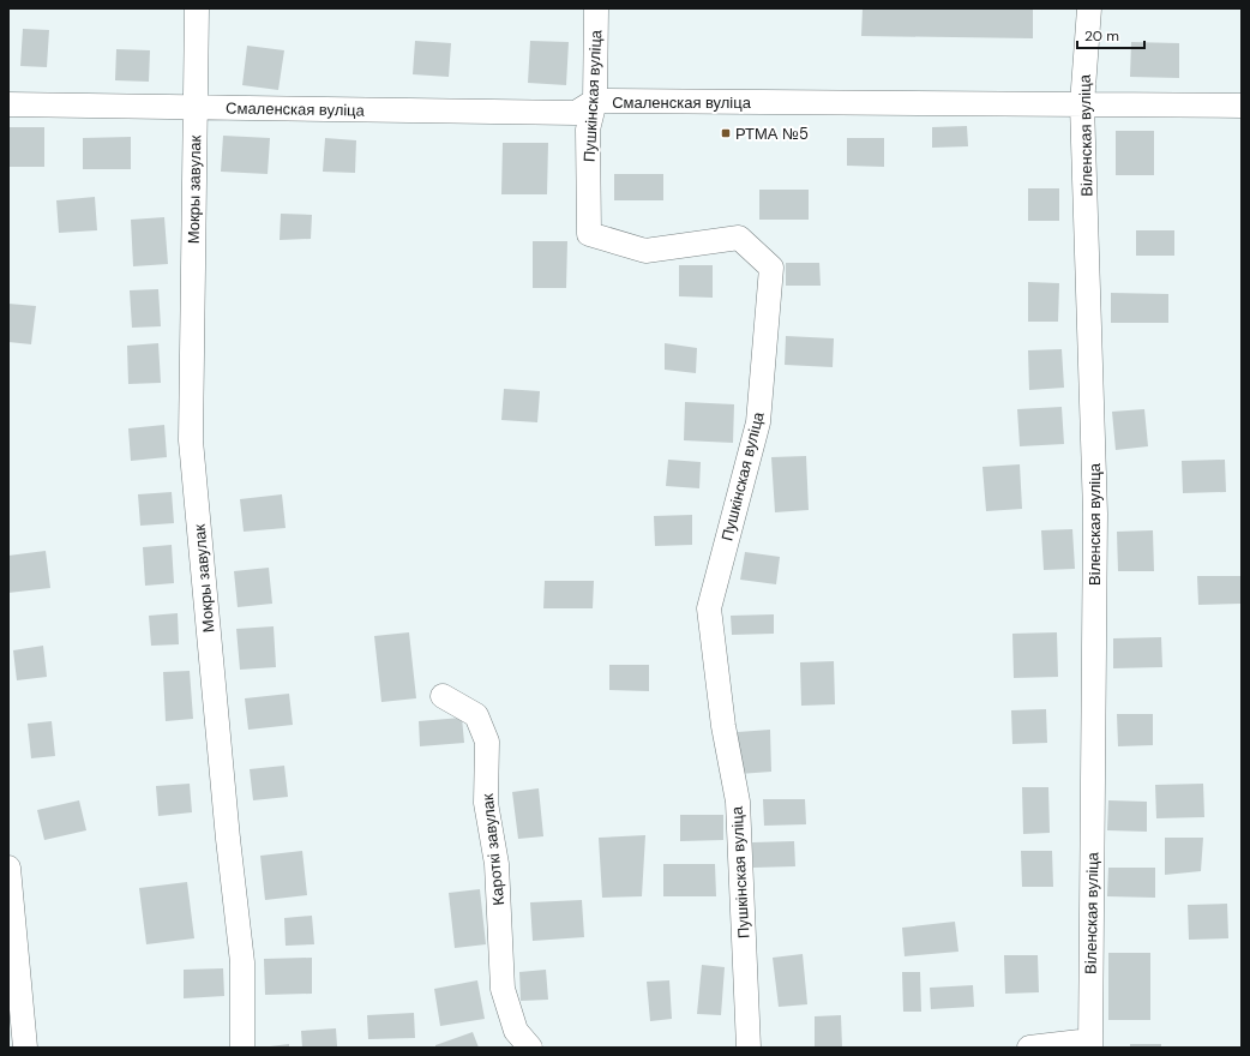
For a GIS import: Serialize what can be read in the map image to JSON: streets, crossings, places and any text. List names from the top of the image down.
{
  "streets": {
    "street": [
      "Пушкінская вуліца",
      "Смаленская вуліца",
      "Віленская вуліца",
      "Мокры завулак",
      "Кароткі завулак"
    ]
  },
  "crossings": [
    ["Пушкінская вуліца", "Смаленская вуліца"],
    ["Смаленская вуліца", "Віленская вуліца"],
    ["Смаленская вуліца", "Мокры завулак"]
  ],
  "places": {
    "transit": ["РТМА №5"]
  },
  "scale_bar": "20 m"
}
